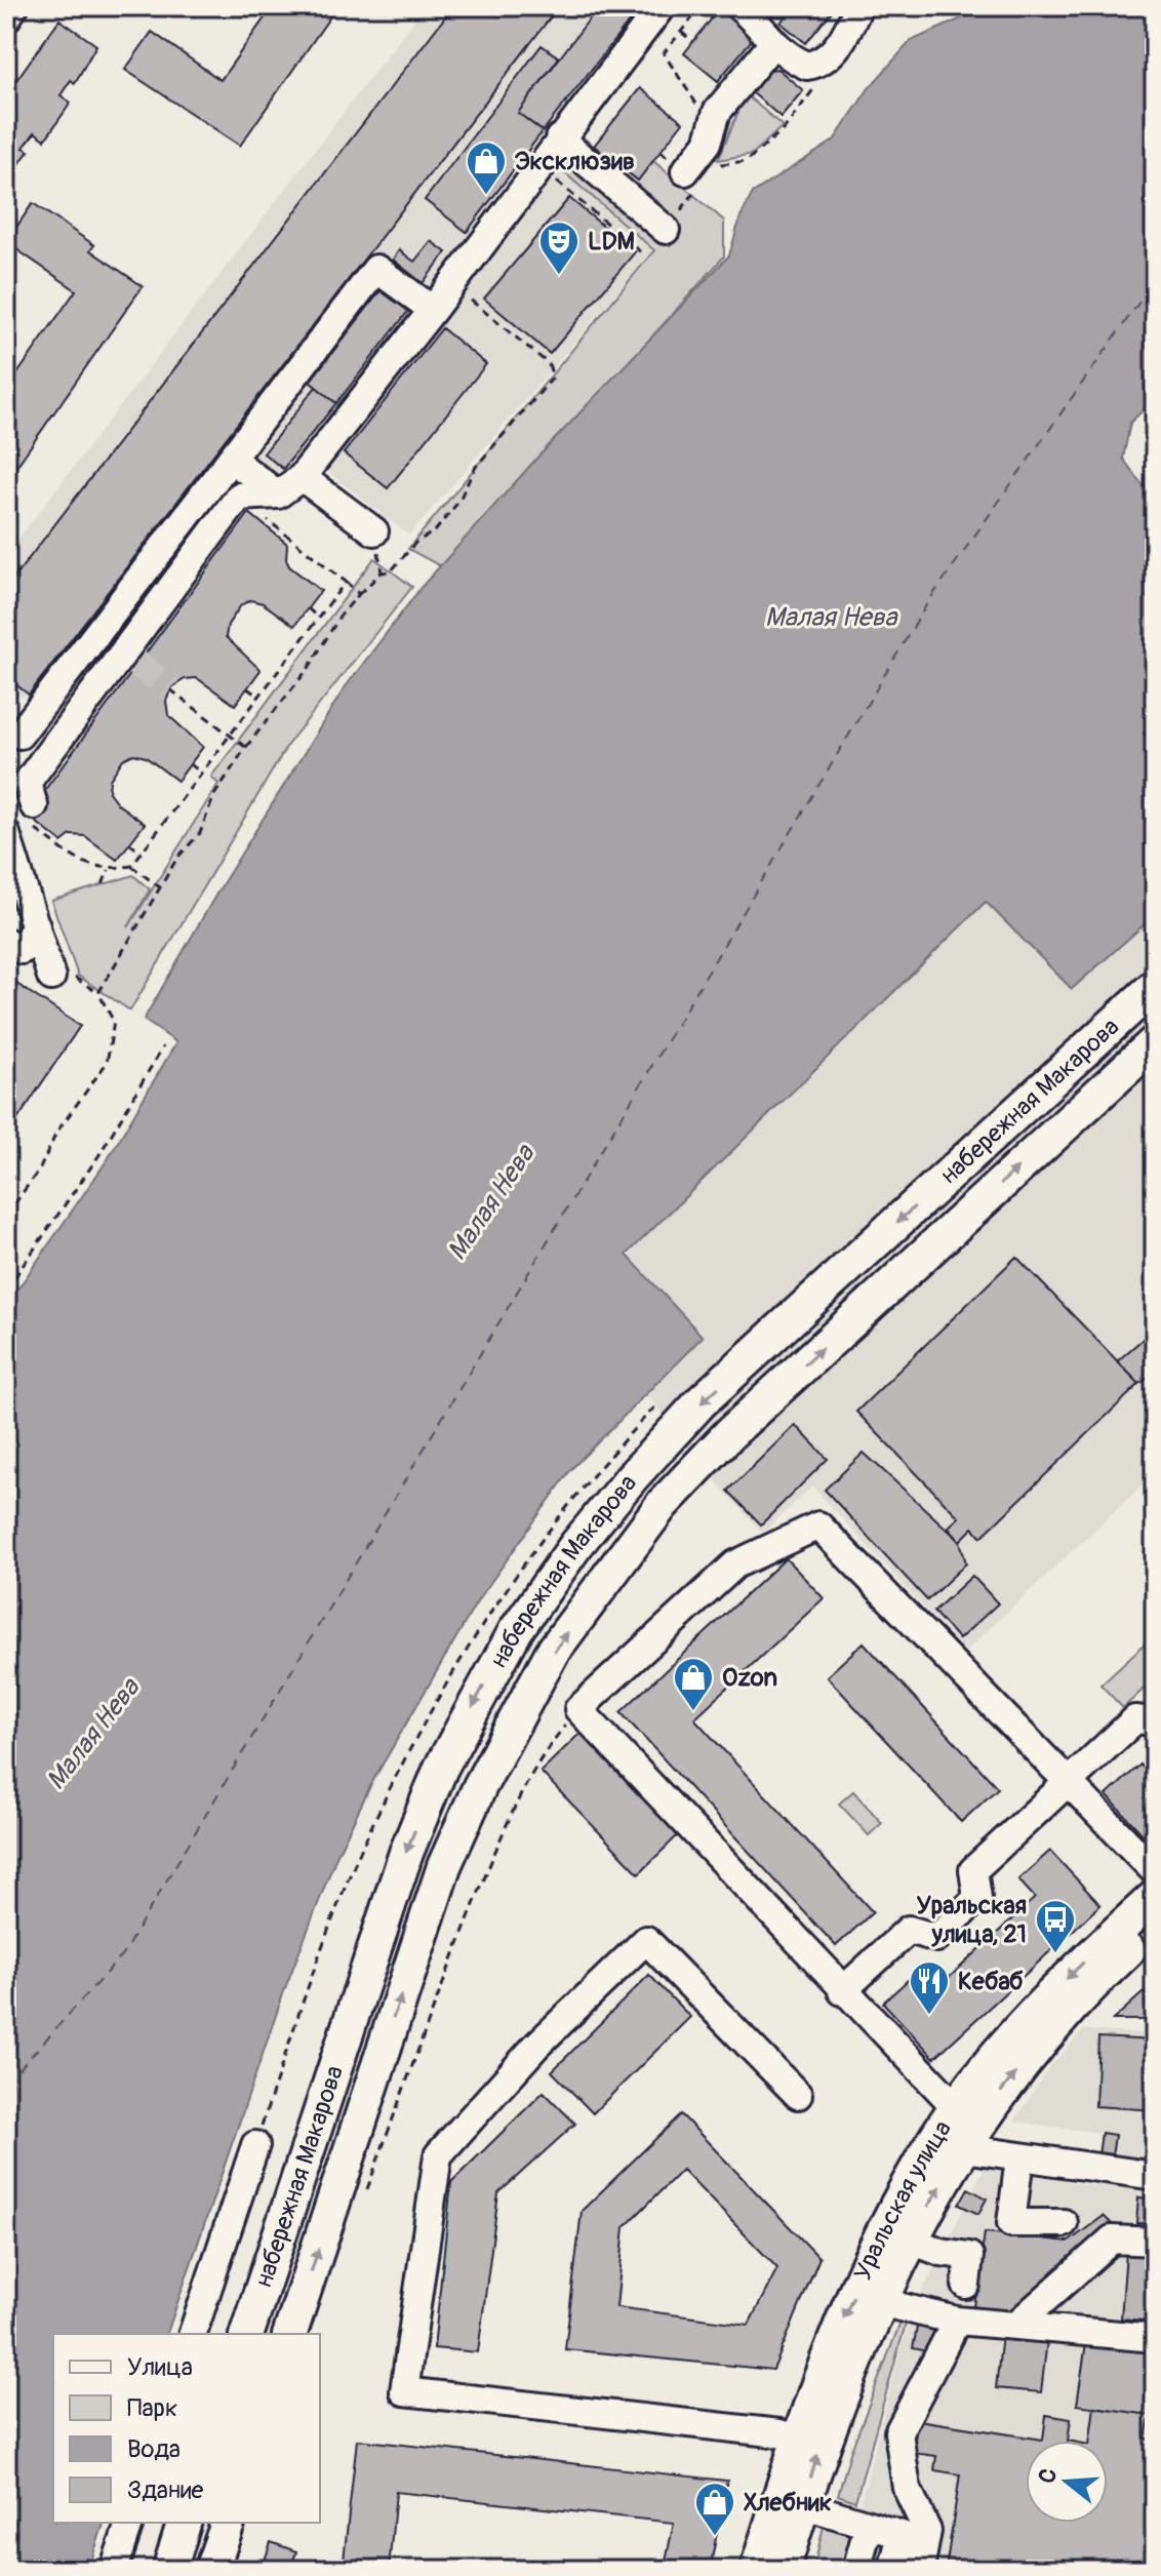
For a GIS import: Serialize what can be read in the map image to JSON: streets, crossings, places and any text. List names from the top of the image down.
{
  "streets": {
    "main road": ["набережная Макарова", "Уральская улица"]
  },
  "water": ["Малая Нева"],
  "places": {
    "shop": ["Эксклюзив", "Ozon", "Хлебник"],
    "theatre": ["LDM"],
    "bus stop": ["Уральская улица, 21"],
    "restaurant": ["Кебаб"]
  },
  "legend": [
    "Улица",
    "Парк",
    "Вода",
    "Здание"
  ],
  "north": "left"
}
